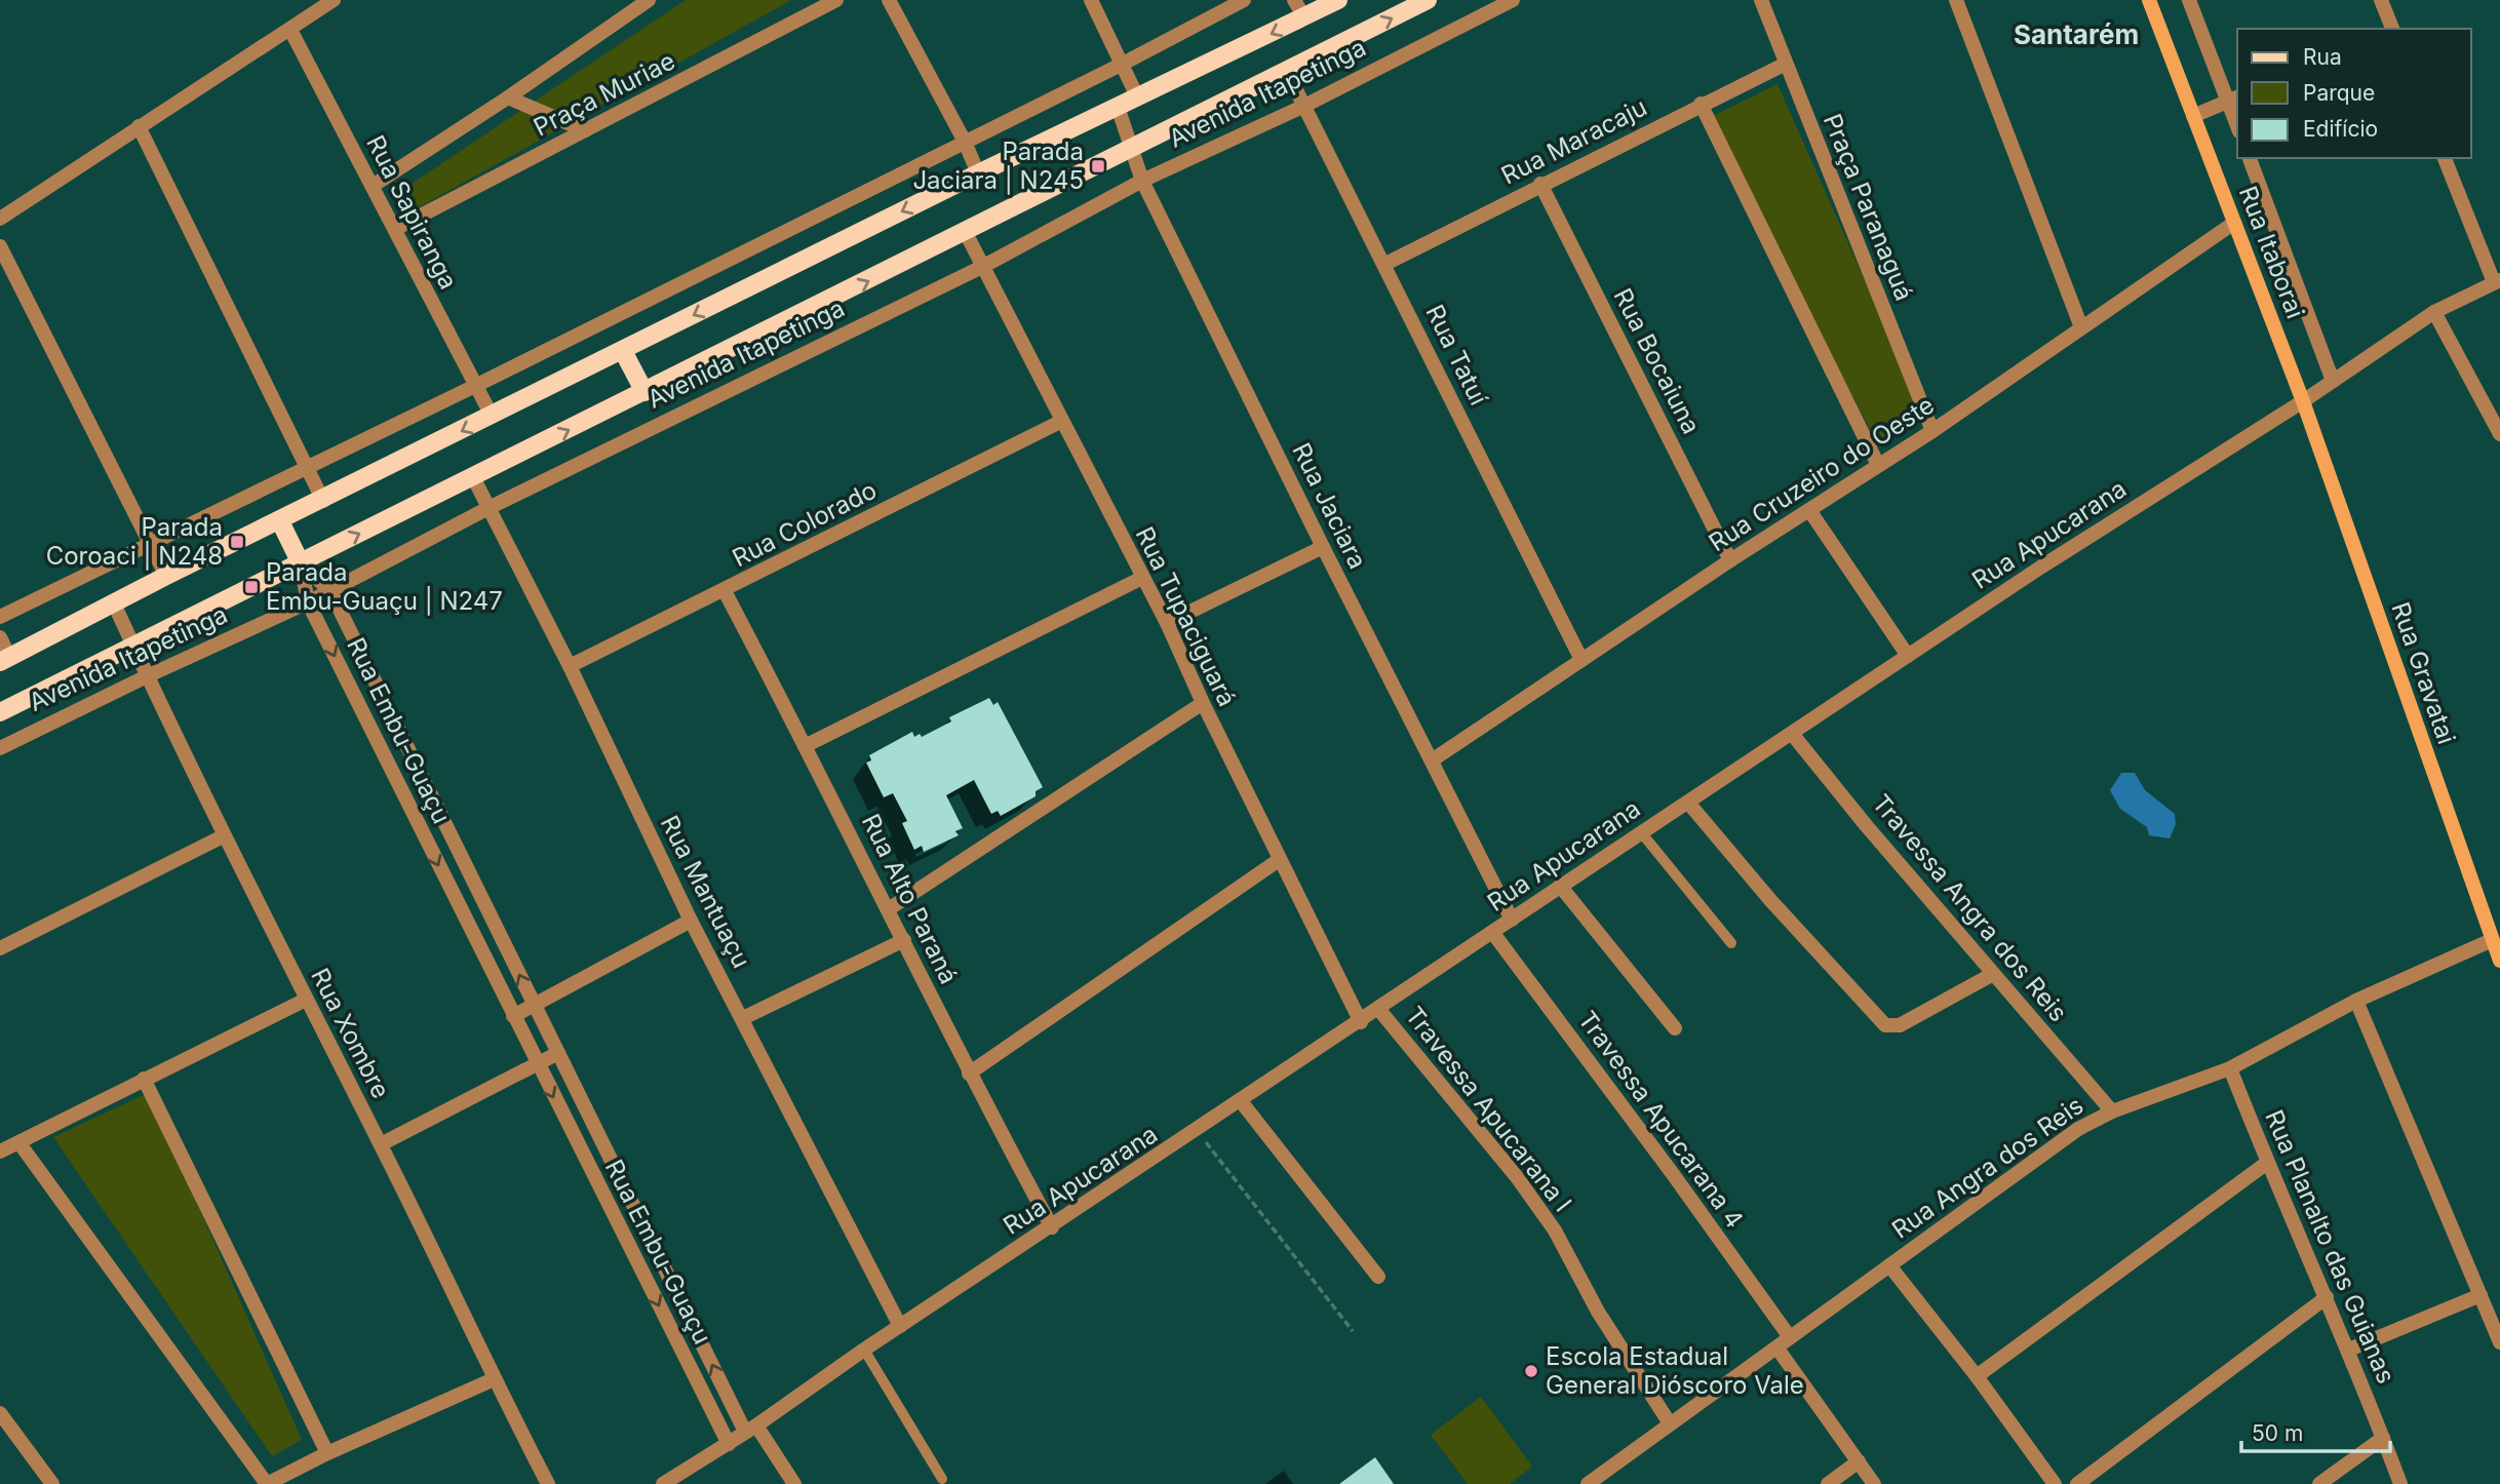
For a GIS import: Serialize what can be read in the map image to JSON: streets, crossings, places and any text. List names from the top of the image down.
{
  "streets": {
    "main road": ["Avenida Itapetinga"],
    "street": [
      "Praça Muriae",
      "Rua Maracaju",
      "Praça Paranaguá",
      "Rua Sapiranga",
      "Rua Itaborai",
      "Rua Tatuí",
      "Rua Bocaiuna",
      "Rua Cruzeiro do Oeste",
      "Rua Jaciara",
      "Rua Colorado",
      "Rua Apucarana",
      "Rua Tupaciguará",
      "Rua Gravatai",
      "Rua Embu-Guaçu",
      "Rua Mantuaçu",
      "Rua Alto Paraná",
      "Travessa Angra dos Reis",
      "Rua Xombre",
      "Travessa Apucarana I",
      "Travessa Apucarana 4",
      "Rua Angra dos Reis",
      "Rua Planalto das Guianas"
    ]
  },
  "crossings": [
    ["Avenida Itapetinga", "Rua Sapiranga"],
    ["Avenida Itapetinga", "Rua Tatuí"],
    ["Avenida Itapetinga", "Rua Jaciara"],
    ["Avenida Itapetinga", "Rua Tupaciguará"],
    ["Avenida Itapetinga", "Rua Embu-Guaçu"],
    ["Avenida Itapetinga", "Rua Mantuaçu"],
    ["Avenida Itapetinga", "Rua Xombre"],
    ["Praça Muriae", "Rua Sapiranga"],
    ["Rua Maracaju", "Praça Paranaguá"],
    ["Rua Maracaju", "Rua Tatuí"],
    ["Rua Maracaju", "Rua Bocaiuna"],
    ["Praça Paranaguá", "Rua Cruzeiro do Oeste"],
    ["Rua Itaborai", "Rua Cruzeiro do Oeste"],
    ["Rua Itaborai", "Rua Apucarana"],
    ["Rua Itaborai", "Rua Gravatai"],
    ["Rua Tatuí", "Rua Cruzeiro do Oeste"],
    ["Rua Bocaiuna", "Rua Cruzeiro do Oeste"],
    ["Rua Cruzeiro do Oeste", "Rua Jaciara"],
    ["Rua Jaciara", "Rua Apucarana"],
    ["Rua Colorado", "Rua Tupaciguará"],
    ["Rua Colorado", "Rua Mantuaçu"],
    ["Rua Colorado", "Rua Alto Paraná"],
    ["Rua Apucarana", "Rua Tupaciguará"],
    ["Rua Apucarana", "Rua Gravatai"],
    ["Rua Apucarana", "Rua Embu-Guaçu"],
    ["Rua Apucarana", "Rua Mantuaçu"],
    ["Rua Apucarana", "Rua Alto Paraná"],
    ["Rua Apucarana", "Travessa Angra dos Reis"],
    ["Rua Apucarana", "Travessa Apucarana I"],
    ["Rua Apucarana", "Travessa Apucarana 4"],
    ["Rua Gravatai", "Rua Angra dos Reis"],
    ["Travessa Angra dos Reis", "Rua Angra dos Reis"],
    ["Travessa Apucarana I", "Rua Angra dos Reis"],
    ["Travessa Apucarana 4", "Rua Angra dos Reis"],
    ["Rua Angra dos Reis", "Rua Planalto das Guianas"]
  ],
  "districts": ["Santarém"],
  "places": {
    "transit": ["Parada Jaciara | N245", "Parada Coroaci | N248", "Parada Embu-Guaçu | N247"],
    "other": ["Escola Estadual General Dióscoro Vale"]
  },
  "legend": ["Rua", "Parque", "Edifício"],
  "scale_bar": "50 m"
}
